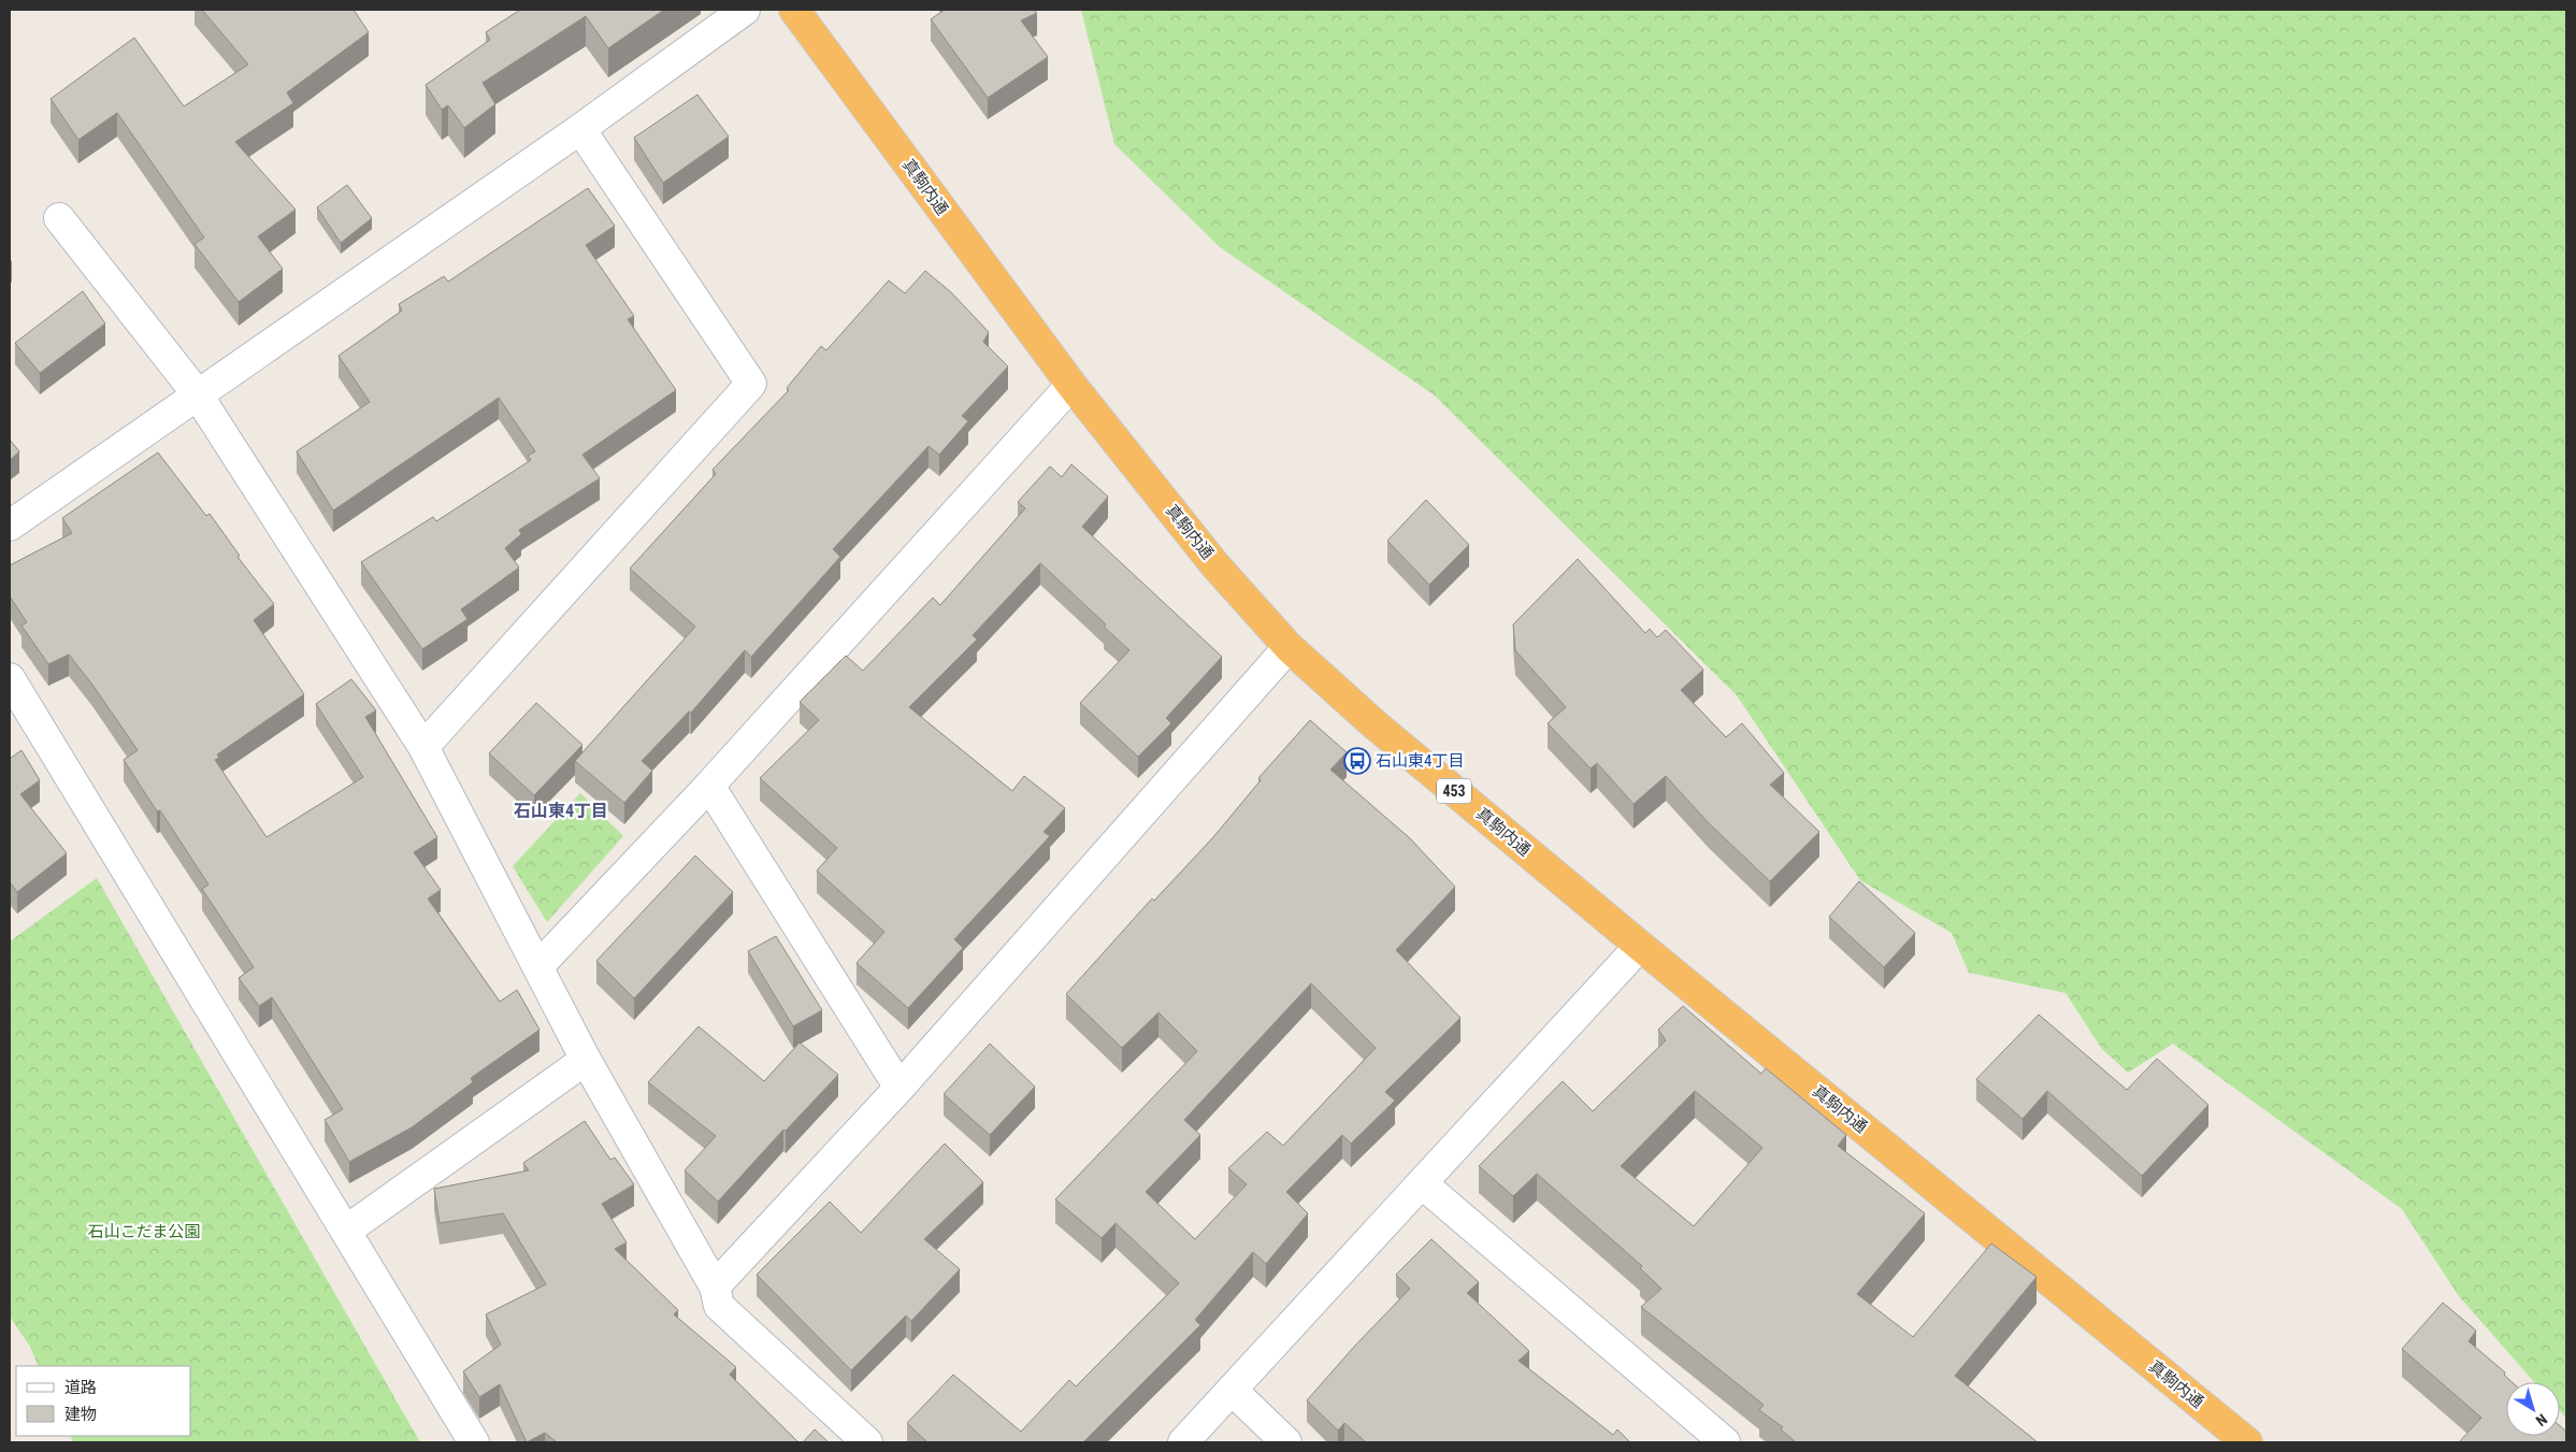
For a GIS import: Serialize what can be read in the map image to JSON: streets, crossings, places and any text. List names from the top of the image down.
{
  "streets": {
    "highway": ["真駒内通", "453"]
  },
  "districts": ["石山東4丁目"],
  "parks": ["石山こだま公園"],
  "places": {
    "bus stop": ["石山東4丁目"]
  },
  "legend": ["道路", "建物"],
  "north": "bottom right"
}
